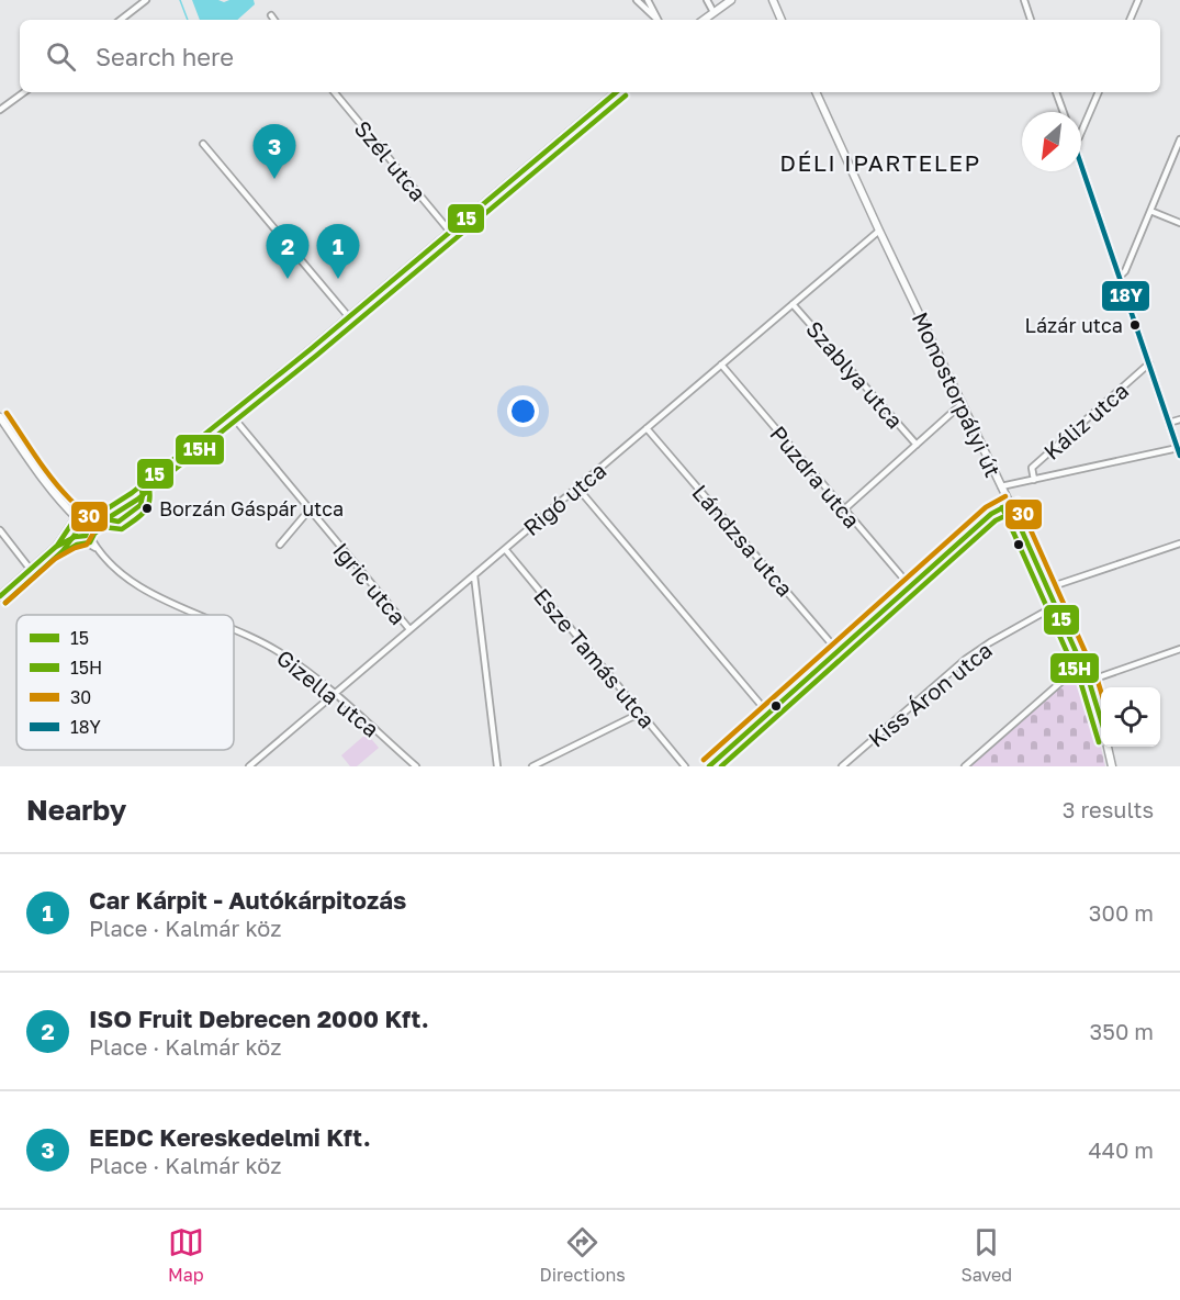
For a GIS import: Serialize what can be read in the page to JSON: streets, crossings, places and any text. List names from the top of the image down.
{
  "streets": {
    "street": [
      "Szél utca",
      "Szablya utca",
      "Monostorpályi út",
      "Káliz utca",
      "Puzdra utca",
      "Rigó utca",
      "Lándzsa utca",
      "Igric utca",
      "Esze Tamás utca",
      "Gizella utca",
      "Kiss Áron utca"
    ]
  },
  "crossings": [
    ["Szablya utca", "Rigó utca"],
    ["Monostorpályi út", "Rigó utca"],
    ["Monostorpályi út", "Kiss Áron utca"],
    ["Puzdra utca", "Rigó utca"],
    ["Rigó utca", "Lándzsa utca"],
    ["Rigó utca", "Igric utca"],
    ["Rigó utca", "Esze Tamás utca"],
    ["Rigó utca", "Gizella utca"]
  ],
  "districts": ["DÉLI IPARTELEP"],
  "places": ["Lázár utca", "Borzán Gáspár utca"],
  "lines": [
    "transit line 15",
    "transit line 15H",
    "transit line 18Y",
    "transit line 30"
  ],
  "legend": [
    "15",
    "15H",
    "30",
    "18Y"
  ],
  "north": "bottom left",
  "page": {
    "search": "Search here",
    "pins": ["3", "1", "2"],
    "heading": ["Nearby", "3 results"],
    "list": [
      {
        "mark": "1",
        "name": "Car Kárpit - Autókárpitozás",
        "note": "Place · Kalmár köz",
        "value": "300 m"
      },
      {
        "mark": "2",
        "name": "ISO Fruit Debrecen 2000 Kft.",
        "note": "Place · Kalmár köz",
        "value": "350 m"
      },
      {
        "mark": "3",
        "name": "EEDC Kereskedelmi Kft.",
        "note": "Place · Kalmár köz",
        "value": "440 m"
      }
    ],
    "nav": ["Map", "Directions", "Saved"]
  }
}
